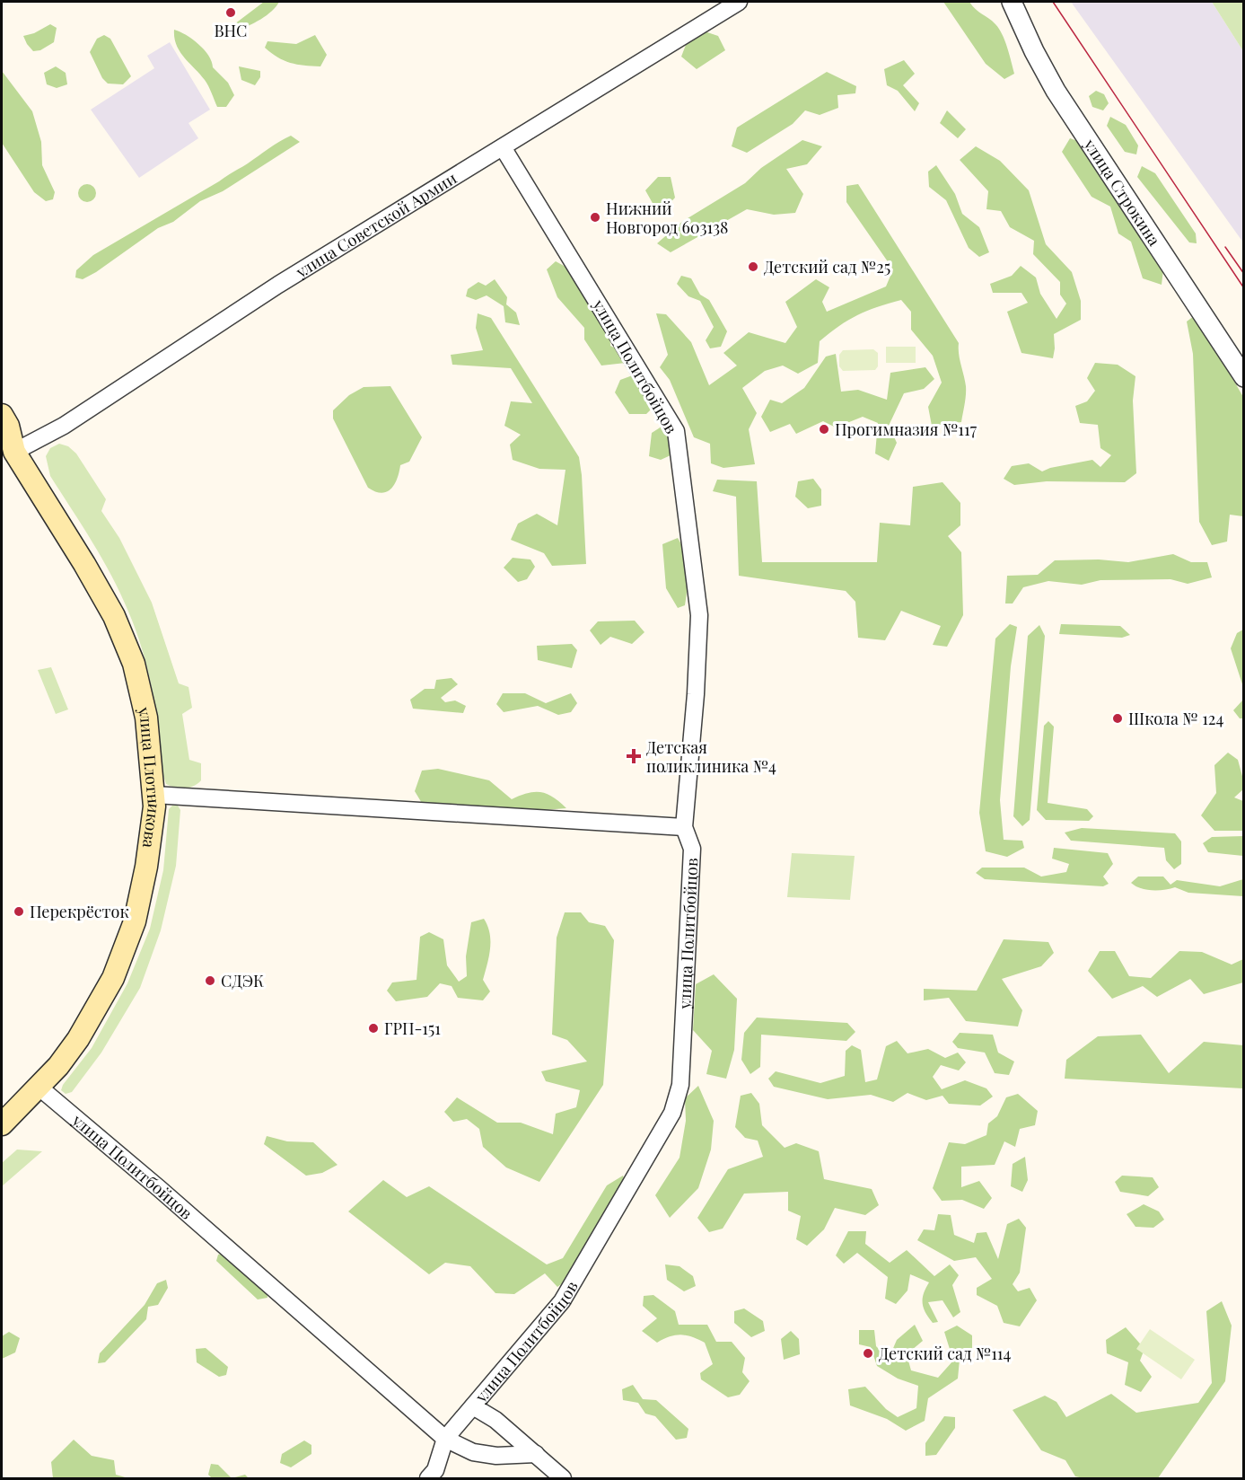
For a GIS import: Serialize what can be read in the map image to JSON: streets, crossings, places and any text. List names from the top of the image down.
{
  "streets": {
    "main road": ["улица Плотникова"],
    "street": ["улица Строкина", "улица Советской Армии", "улица Политбойцов"]
  },
  "crossings": [
    ["улица Советской Армии", "улица Политбойцов"],
    ["улица Советской Армии", "улица Плотникова"],
    ["улица Политбойцов", "улица Плотникова"]
  ],
  "places": {
    "other": [
      "ВНС",
      "Нижний Новгород 603138",
      "Детский сад №25",
      "Прогимназия №117",
      "Школа № 124",
      "Перекрёсток",
      "СДЭК",
      "ГРП-151",
      "Детский сад №114"
    ],
    "health": ["Детская поликлиника №4"]
  }
}
